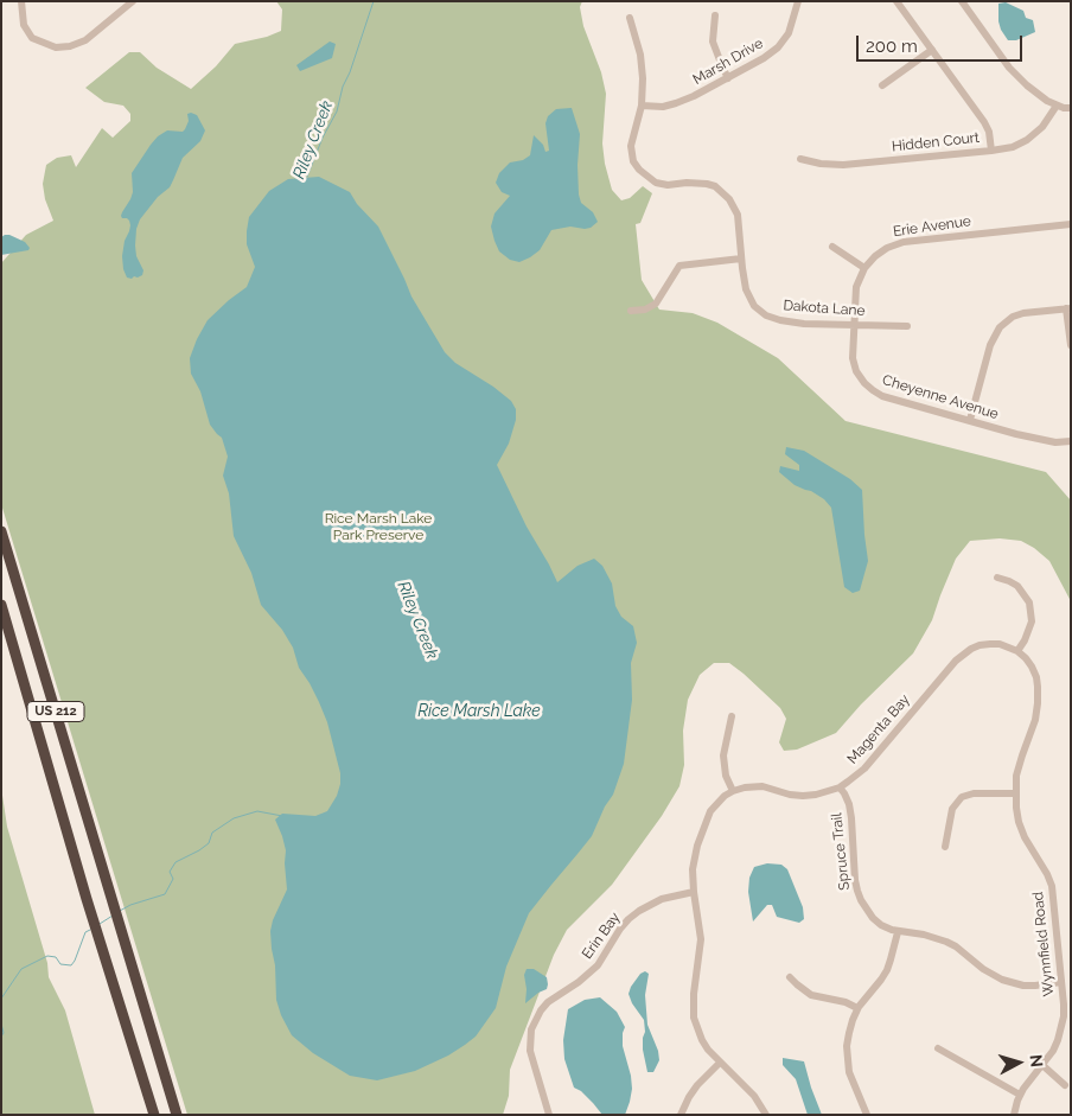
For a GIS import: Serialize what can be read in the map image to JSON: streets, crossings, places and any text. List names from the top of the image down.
{
  "streets": {
    "highway": ["US 212"],
    "street": [
      "Marsh Drive",
      "Hidden Court",
      "Erie Avenue",
      "Dakota Lane",
      "Cheyenne Avenue",
      "Magenta Bay",
      "Spruce Trail",
      "Erin Bay",
      "Wynnfield Road"
    ]
  },
  "crossings": [
    ["Marsh Drive", "Dakota Lane"],
    ["Dakota Lane", "Cheyenne Avenue"],
    ["Magenta Bay", "Spruce Trail"],
    ["Magenta Bay", "Wynnfield Road"],
    ["Spruce Trail", "Wynnfield Road"]
  ],
  "water": ["Riley Creek", "Rice Marsh Lake"],
  "parks": ["Rice Marsh Lake Park Preserve"],
  "scale_bar": "200 m",
  "north": "right"
}
